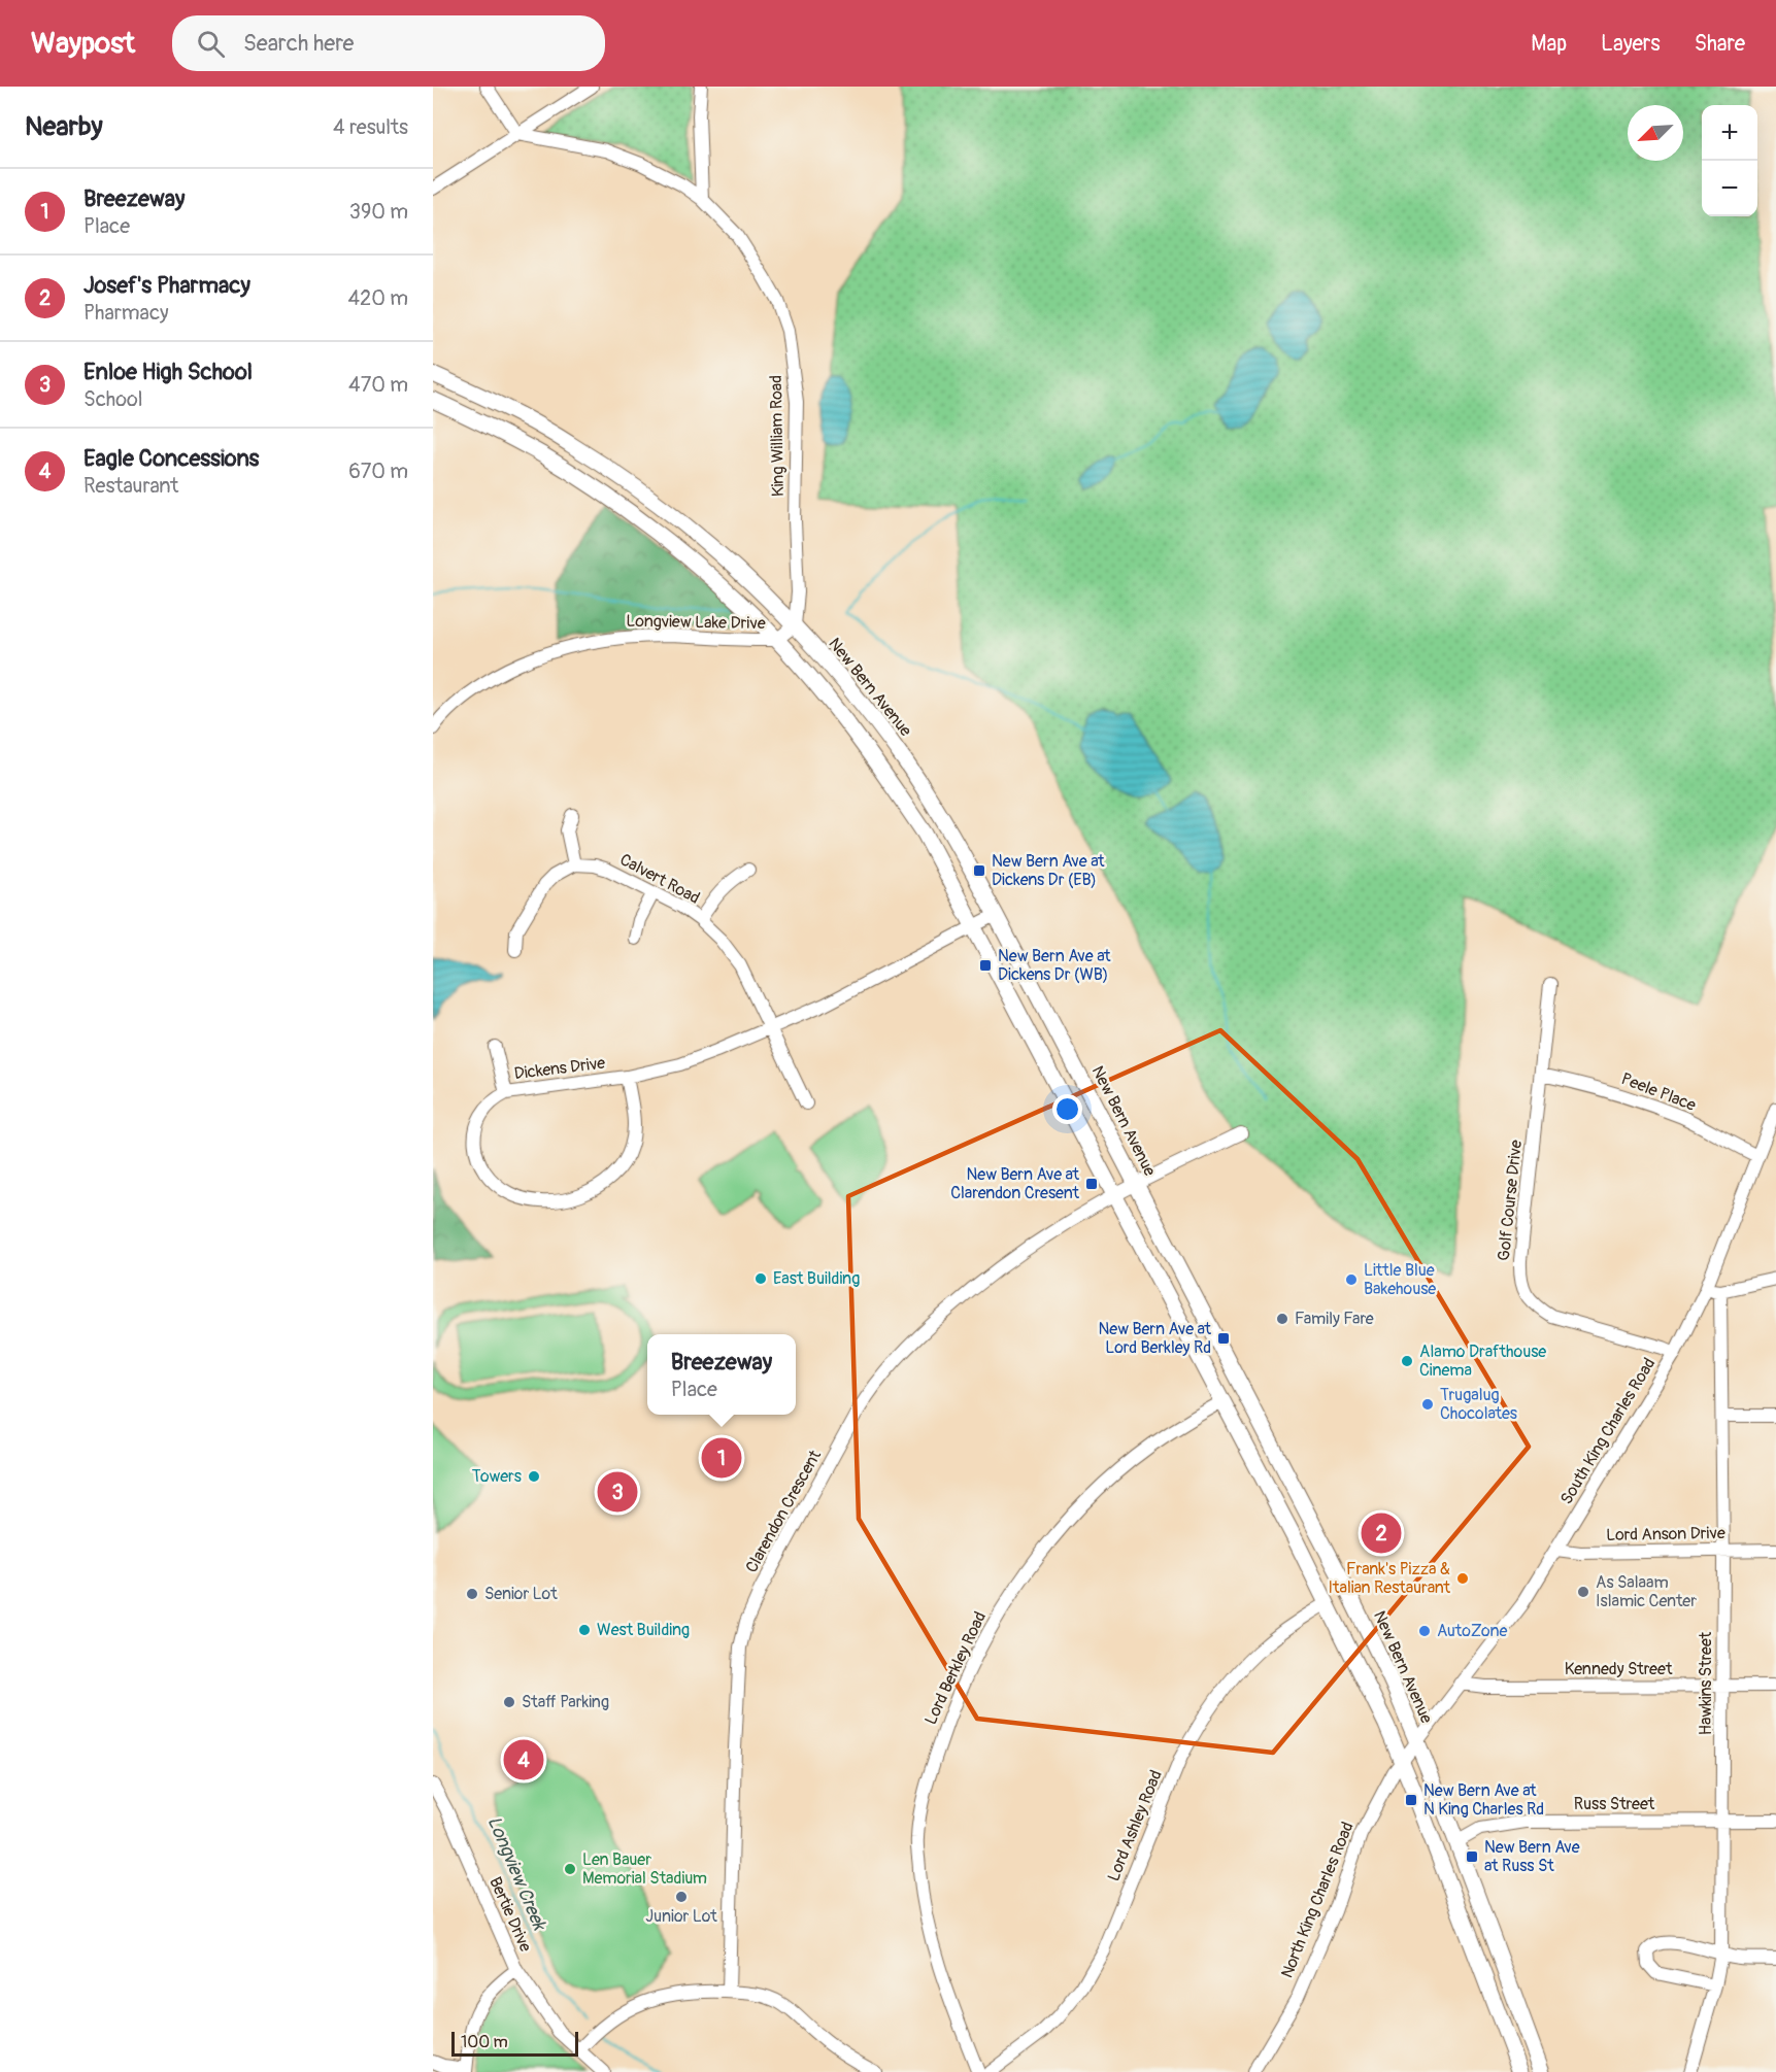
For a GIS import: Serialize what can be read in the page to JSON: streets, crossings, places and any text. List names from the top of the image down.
{
  "streets": {
    "main road": ["New Bern Avenue"],
    "street": [
      "King William Road",
      "Longview Lake Drive",
      "Calvert Road",
      "Dickens Drive",
      "Peele Place",
      "Golf Course Drive",
      "South King Charles Road",
      "Clarendon Crescent",
      "Lord Anson Drive",
      "Lord Berkley Road",
      "Kennedy Street",
      "Hawkins Street",
      "Russ Street",
      "Lord Ashley Road",
      "North King Charles Road",
      "Bertie Drive"
    ]
  },
  "crossings": [
    ["King William Road", "Longview Lake Drive"],
    ["King William Road", "New Bern Avenue"],
    ["Longview Lake Drive", "New Bern Avenue"],
    ["New Bern Avenue", "Dickens Drive"],
    ["New Bern Avenue", "South King Charles Road"],
    ["New Bern Avenue", "Clarendon Crescent"],
    ["New Bern Avenue", "Russ Street"],
    ["New Bern Avenue", "North King Charles Road"],
    ["Calvert Road", "Dickens Drive"],
    ["Peele Place", "Golf Course Drive"],
    ["Peele Place", "South King Charles Road"],
    ["Golf Course Drive", "South King Charles Road"],
    ["South King Charles Road", "Lord Anson Drive"],
    ["South King Charles Road", "Kennedy Street"],
    ["South King Charles Road", "North King Charles Road"],
    ["Lord Anson Drive", "Hawkins Street"],
    ["Kennedy Street", "Hawkins Street"],
    ["Hawkins Street", "Russ Street"]
  ],
  "water": ["Longview Creek"],
  "places": {
    "transit": [
      "New Bern Ave at Dickens Dr (EB)",
      "New Bern Ave at Dickens Dr (WB)",
      "New Bern Ave at Clarendon Cresent",
      "New Bern Ave at Lord Berkley Rd",
      "New Bern Ave at N King Charles Rd",
      "New Bern Ave at Russ St"
    ],
    "other": [
      "East Building",
      "Little Blue Bakehouse",
      "Family Fare",
      "Alamo Drafthouse Cinema",
      "Trugalug Chocolates",
      "Towers",
      "Frank's Pizza & Italian Restaurant",
      "As Salaam Islamic Center",
      "Senior Lot",
      "West Building",
      "AutoZone",
      "Staff Parking",
      "Len Bauer Memorial Stadium",
      "Junior Lot"
    ]
  },
  "scale_bar": "100 m",
  "north": "bottom left",
  "page": {
    "header": "Waypost",
    "search": "Search here",
    "nav": ["Map", "Layers", "Share"],
    "heading": ["Nearby", "4 results"],
    "map_buttons": ["+", "−"],
    "list": [
      {
        "mark": "1",
        "name": "Breezeway",
        "note": "Place",
        "value": "390 m"
      },
      {
        "mark": "2",
        "name": "Josef's Pharmacy",
        "note": "Pharmacy",
        "value": "420 m"
      },
      {
        "mark": "3",
        "name": "Enloe High School",
        "note": "School",
        "value": "470 m"
      },
      {
        "mark": "4",
        "name": "Eagle Concessions",
        "note": "Restaurant",
        "value": "670 m"
      }
    ],
    "popup": ["Breezeway", "Place"],
    "pins": [
      "1",
      "3",
      "2",
      "4"
    ],
    "scale": "100 m"
  }
}
